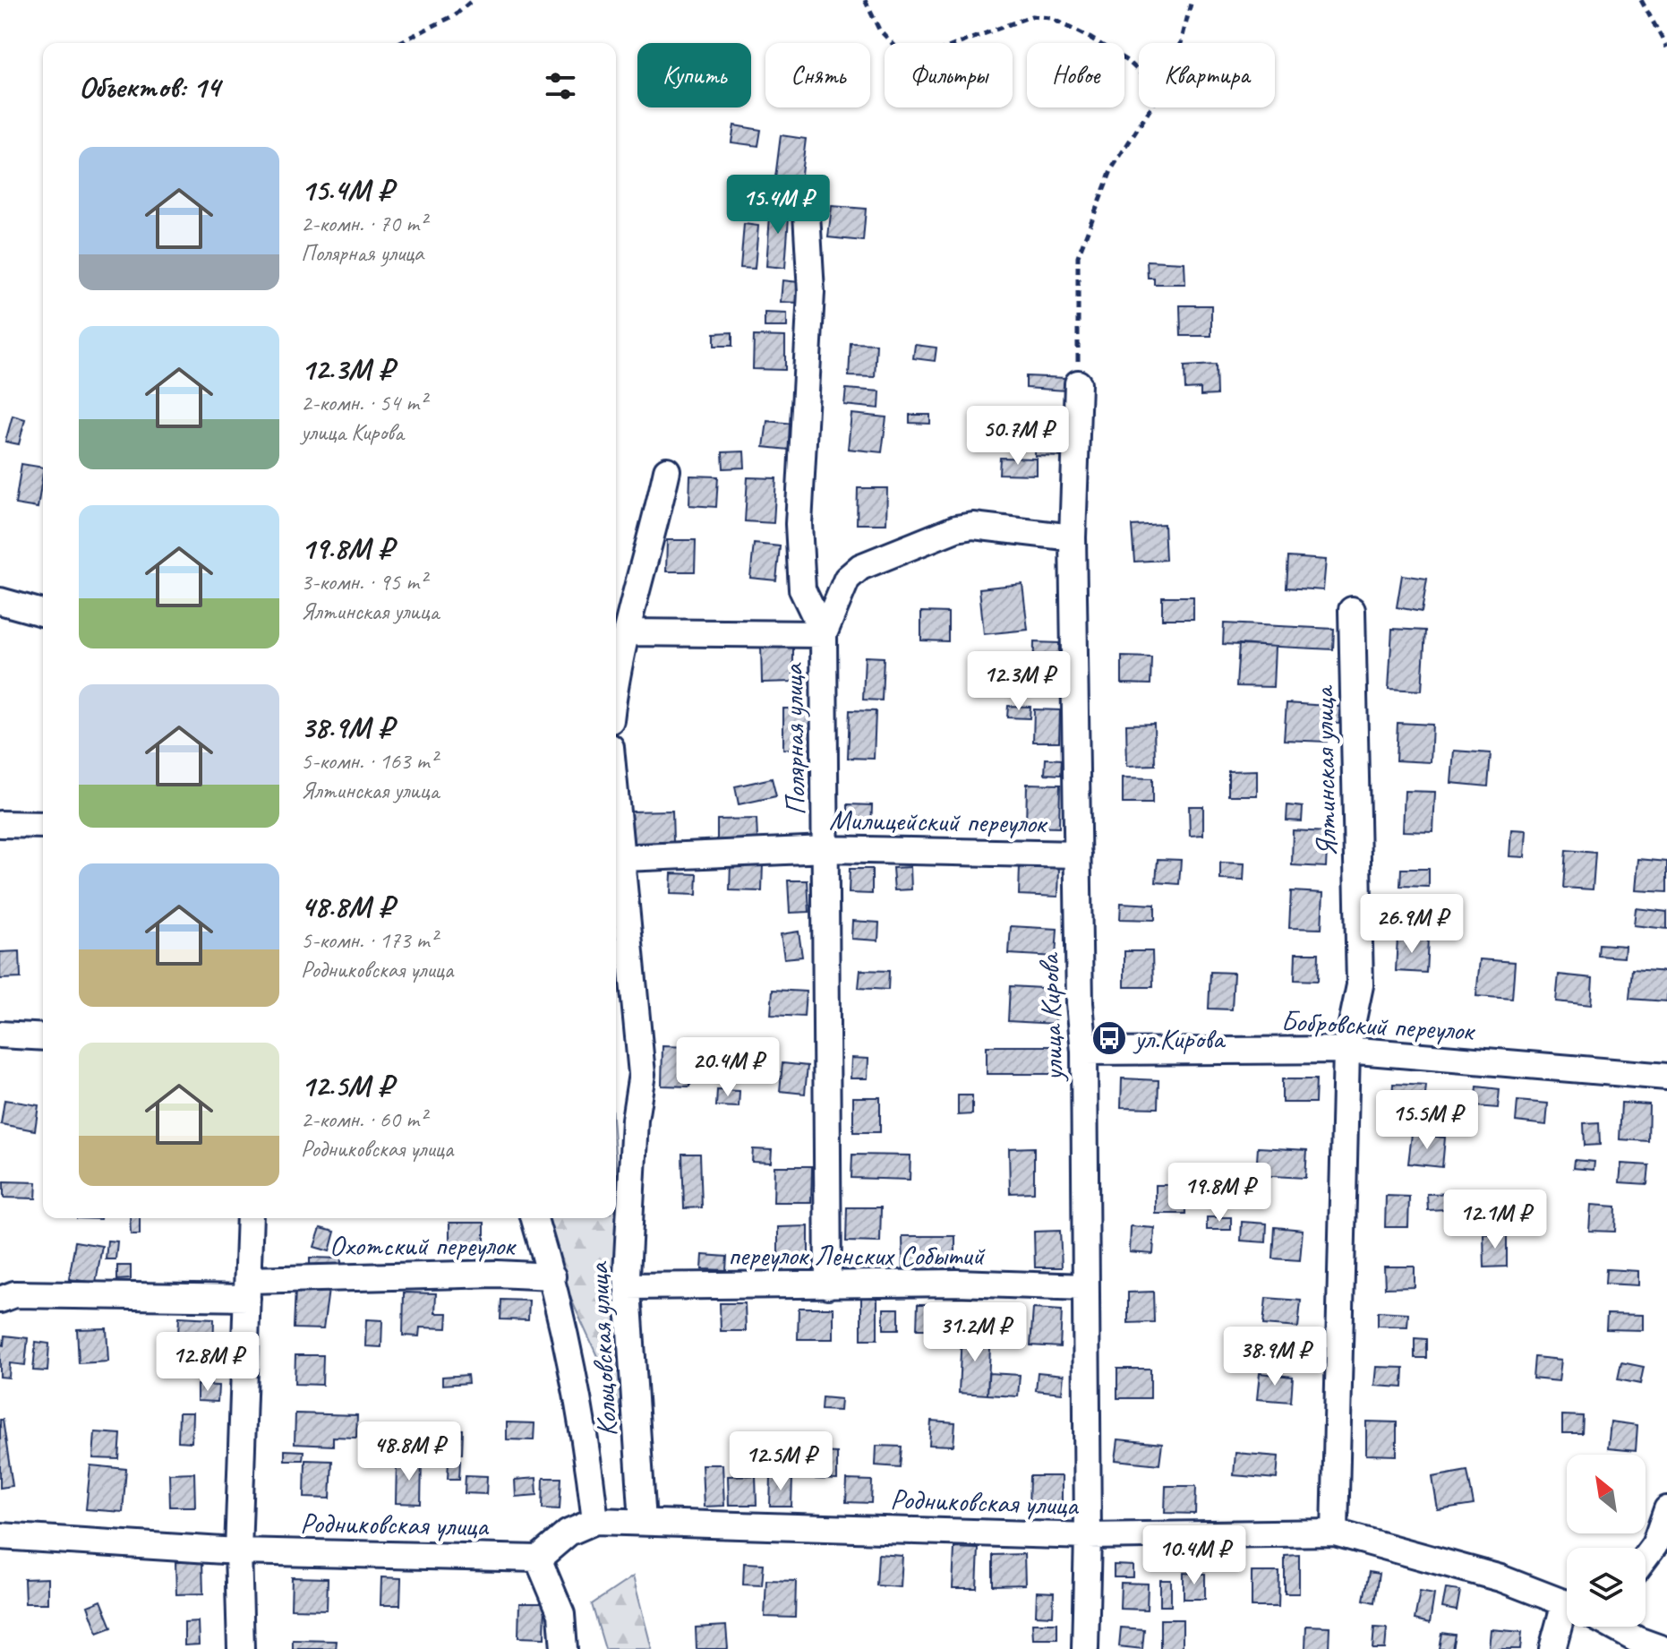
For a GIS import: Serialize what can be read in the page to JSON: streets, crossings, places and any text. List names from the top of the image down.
{
  "streets": {
    "street": [
      "Полярная улица",
      "Ялтинская улица",
      "Милицейский переулок",
      "улица Кирова",
      "Бобровский переулок",
      "Охотский переулок",
      "переулок Ленских Событий",
      "Кольцовская улица",
      "Родниковская улица"
    ]
  },
  "crossings": [
    ["Полярная улица", "Милицейский переулок"],
    ["Полярная улица", "переулок Ленских Событий"],
    ["Ялтинская улица", "Бобровский переулок"],
    ["Ялтинская улица", "Родниковская улица"],
    ["Милицейский переулок", "улица Кирова"],
    ["Милицейский переулок", "Кольцовская улица"],
    ["улица Кирова", "Бобровский переулок"],
    ["улица Кирова", "переулок Ленских Событий"],
    ["улица Кирова", "Родниковская улица"],
    ["Охотский переулок", "Кольцовская улица"],
    ["переулок Ленских Событий", "Кольцовская улица"],
    ["Кольцовская улица", "Родниковская улица"]
  ],
  "places": {
    "bus stop": ["ул.Кирова"]
  },
  "north": "top left",
  "page": {
    "chip": [
      "Купить",
      "Снять",
      "Фильтры",
      "Новое",
      "Квартира"
    ],
    "heading": "Объектов: 14",
    "list": [
      {
        "name": "15.4M ₽",
        "note": "2-комн. · 70 m² · Полярная улица"
      },
      {
        "name": "12.3M ₽",
        "note": "2-комн. · 54 m² · улица Кирова"
      },
      {
        "name": "19.8M ₽",
        "note": "3-комн. · 95 m² · Ялтинская улица"
      },
      {
        "name": "38.9M ₽",
        "note": "5-комн. · 163 m² · Ялтинская улица"
      },
      {
        "name": "48.8M ₽",
        "note": "5-комн. · 173 m² · Родниковская улица"
      },
      {
        "name": "12.5M ₽",
        "note": "2-комн. · 60 m² · Родниковская улица"
      }
    ],
    "price": [
      "15.4M ₽",
      "50.7M ₽",
      "12.3M ₽",
      "26.9M ₽",
      "20.4M ₽",
      "15.5M ₽",
      "19.8M ₽",
      "12.1M ₽",
      "31.2M ₽",
      "38.9M ₽",
      "12.8M ₽",
      "48.8M ₽",
      "12.5M ₽",
      "10.4M ₽"
    ]
  }
}
